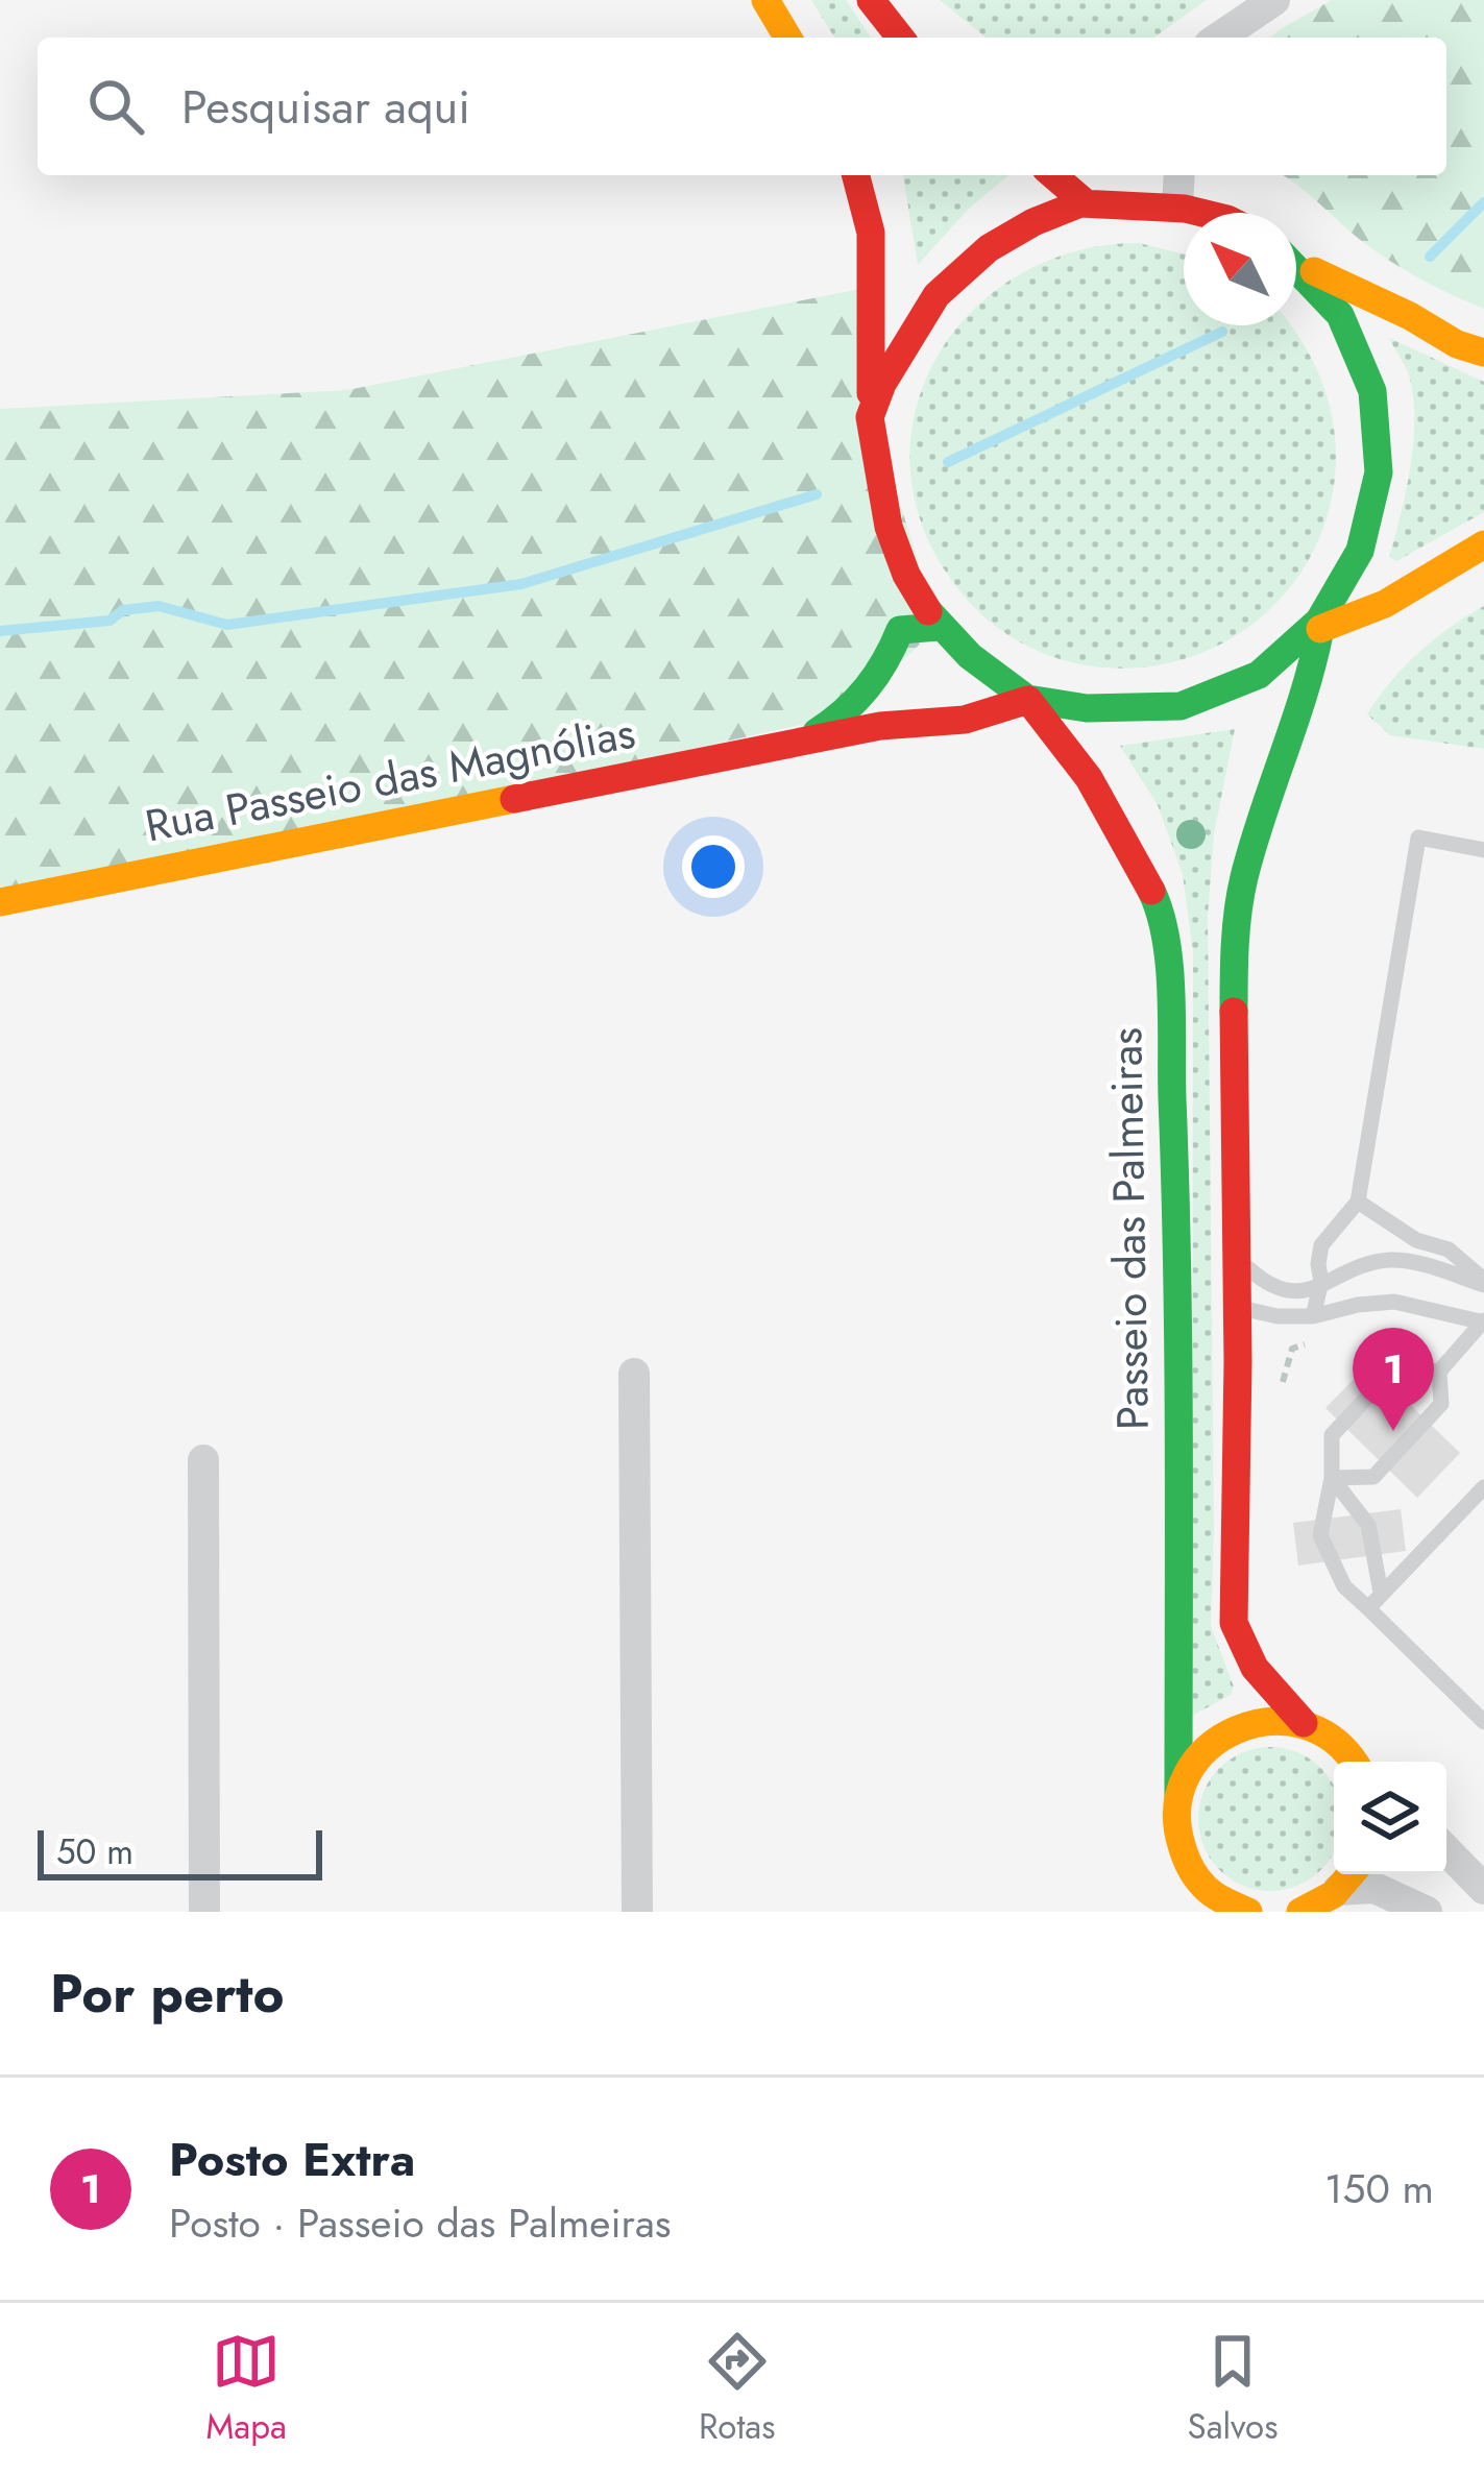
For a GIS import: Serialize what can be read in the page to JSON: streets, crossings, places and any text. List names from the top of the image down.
{
  "streets": {
    "street": ["Rua Passeio das Magnólias", "Passeio das Palmeiras"]
  },
  "crossings": [
    ["Rua Passeio das Magnólias", "Passeio das Palmeiras"]
  ],
  "scale_bar": "50 m",
  "north": "top left",
  "page": {
    "search": "Pesquisar aqui",
    "pins": "1",
    "scale": "50 m",
    "heading": "Por perto",
    "list": [
      {
        "mark": "1",
        "name": "Posto Extra",
        "note": "Posto · Passeio das Palmeiras",
        "value": "150 m"
      }
    ],
    "nav": ["Mapa", "Rotas", "Salvos"]
  }
}
